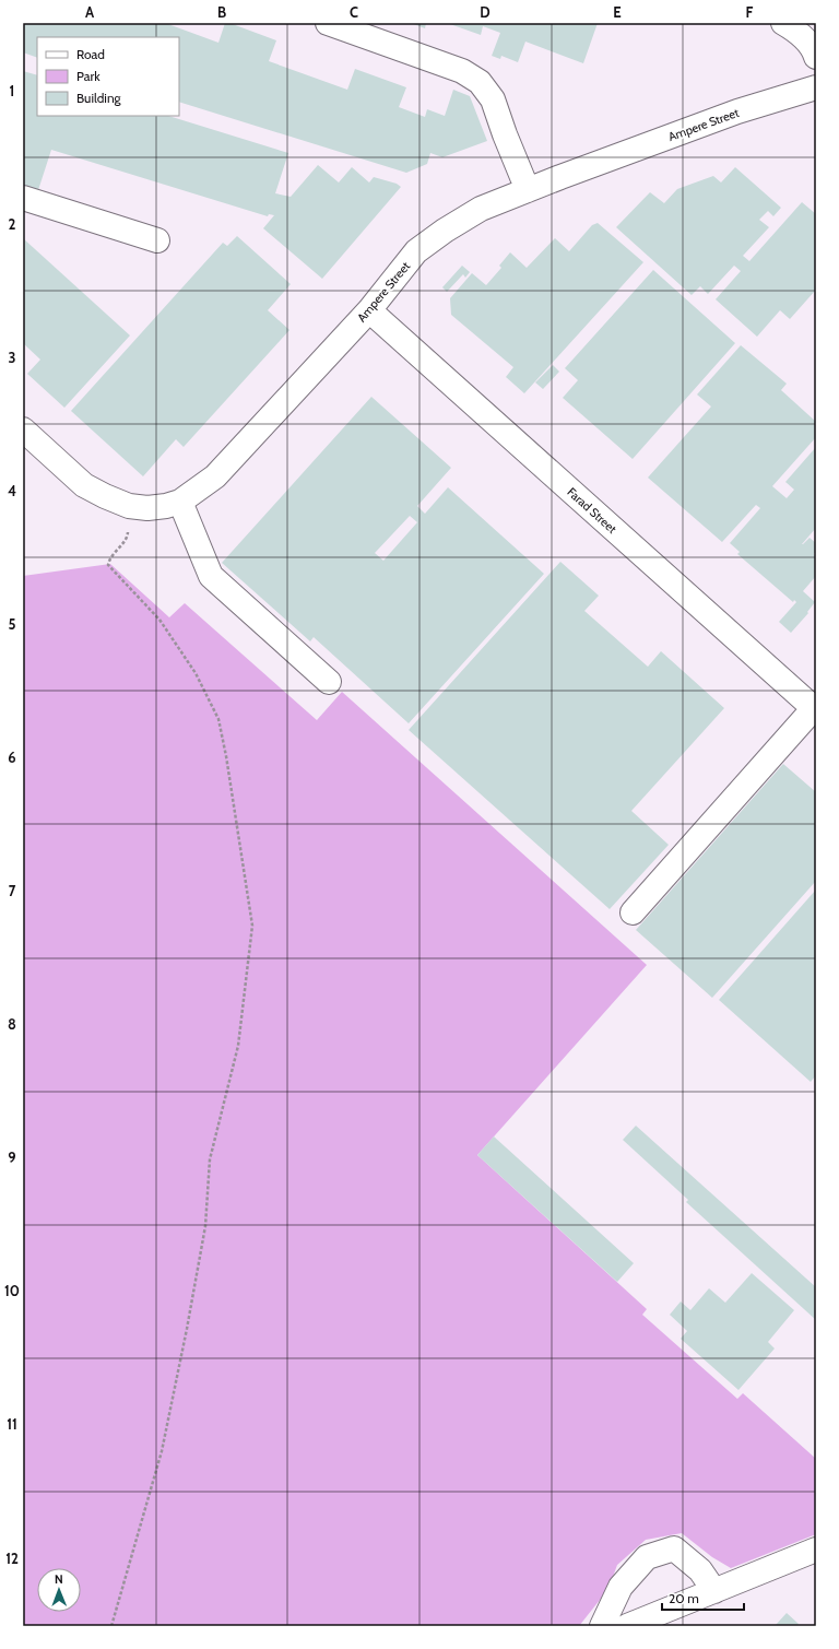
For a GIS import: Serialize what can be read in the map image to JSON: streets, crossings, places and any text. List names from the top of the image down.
{
  "streets": {
    "street": ["Ampere Street", "Farad Street"]
  },
  "crossings": [
    ["Ampere Street", "Farad Street"]
  ],
  "legend": ["Road", "Park", "Building"],
  "scale_bar": "20 m",
  "north": "top",
  "grid": {
    "columns": [
      "A",
      "B",
      "C",
      "D",
      "E",
      "F"
    ],
    "rows": [
      "1",
      "2",
      "3",
      "4",
      "5",
      "6",
      "7",
      "8",
      "9",
      "10",
      "11",
      "12"
    ]
  }
}
